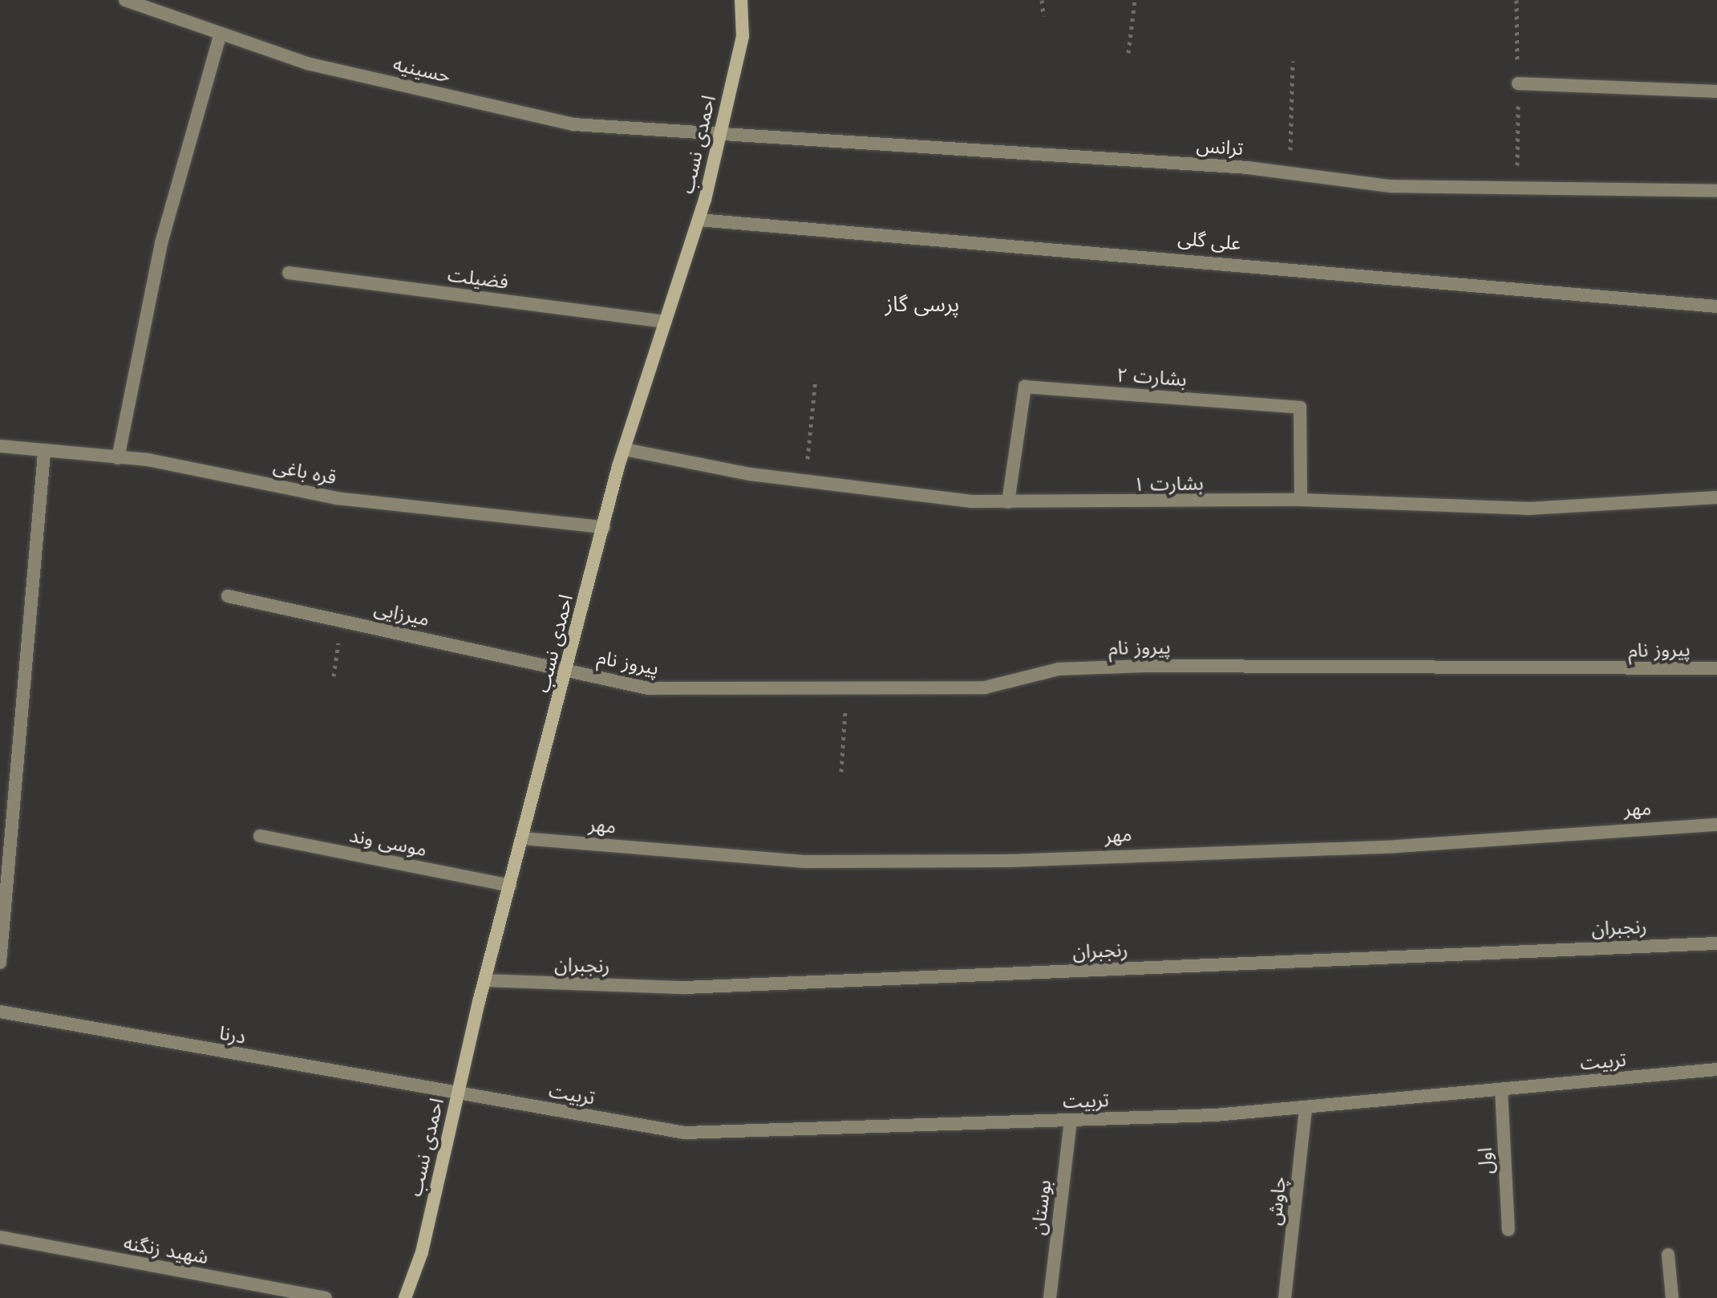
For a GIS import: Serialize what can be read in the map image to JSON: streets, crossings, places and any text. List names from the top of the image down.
{
  "streets": {
    "street": [
      "حسینیه",
      "احمدی نسب",
      "ترانس",
      "علی گلی",
      "فضیلت",
      "بشارت ۲",
      "قره باغی",
      "بشارت ۱",
      "میرزایی",
      "پیروز نام",
      "مهر",
      "موسی وند",
      "رنجبران",
      "درنا",
      "تربیت",
      "اول",
      "چاوش",
      "بوستان",
      "شهید زنگنه"
    ]
  },
  "crossings": [
    ["حسینیه", "احمدی نسب"],
    ["حسینیه", "ترانس"],
    ["احمدی نسب", "ترانس"],
    ["احمدی نسب", "علی گلی"],
    ["احمدی نسب", "فضیلت"],
    ["احمدی نسب", "قره باغی"],
    ["احمدی نسب", "بشارت ۱"],
    ["احمدی نسب", "میرزایی"],
    ["احمدی نسب", "پیروز نام"],
    ["احمدی نسب", "مهر"],
    ["احمدی نسب", "موسی وند"],
    ["احمدی نسب", "رنجبران"],
    ["احمدی نسب", "درنا"],
    ["احمدی نسب", "تربیت"],
    ["بشارت ۲", "بشارت ۱"],
    ["میرزایی", "پیروز نام"],
    ["درنا", "تربیت"],
    ["تربیت", "اول"],
    ["تربیت", "چاوش"],
    ["تربیت", "بوستان"]
  ],
  "districts": ["پرسی گاز"]
}
